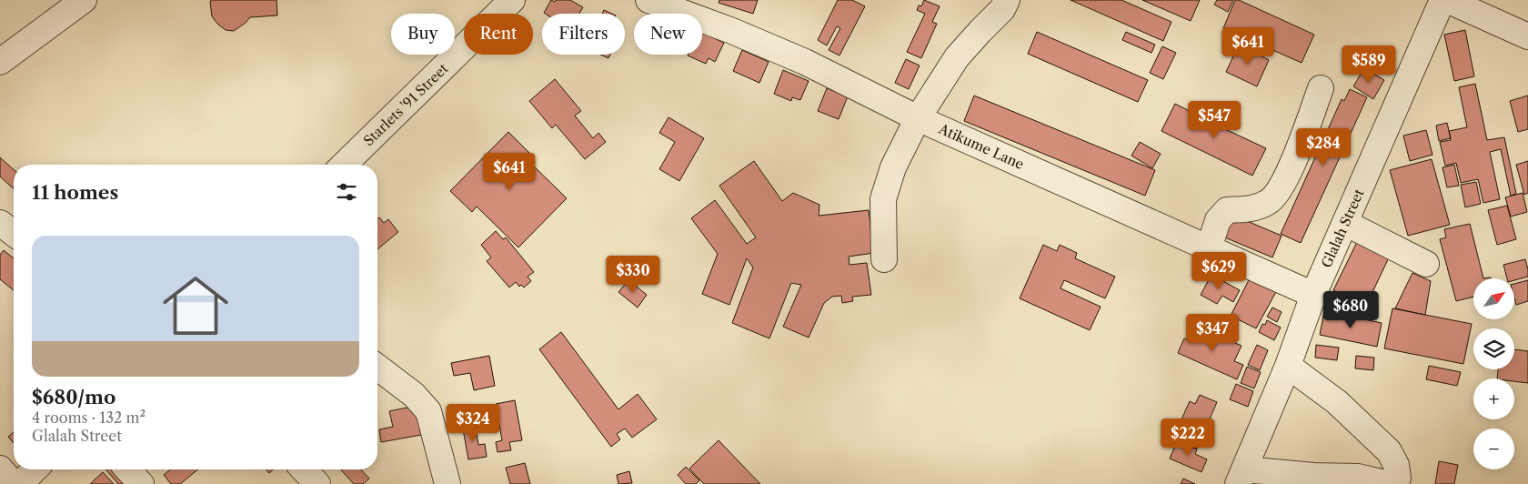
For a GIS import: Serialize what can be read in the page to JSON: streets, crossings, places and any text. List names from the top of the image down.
{
  "streets": {
    "street": ["Starlets '91 Street", "Atikume Lane", "Glalah Street"]
  },
  "crossings": [
    ["Atikume Lane", "Glalah Street"]
  ],
  "north": "top right",
  "page": {
    "chip": [
      "Buy",
      "Rent",
      "Filters",
      "New"
    ],
    "price": [
      "$641",
      "$589",
      "$547",
      "$284",
      "$641",
      "$629",
      "$330",
      "$680",
      "$347",
      "$324",
      "$222"
    ],
    "heading": "11 homes",
    "list": [
      {
        "name": "$680/mo",
        "note": "4 rooms · 132 m² · Glalah Street"
      }
    ],
    "map_buttons": ["+", "−"]
  }
}
